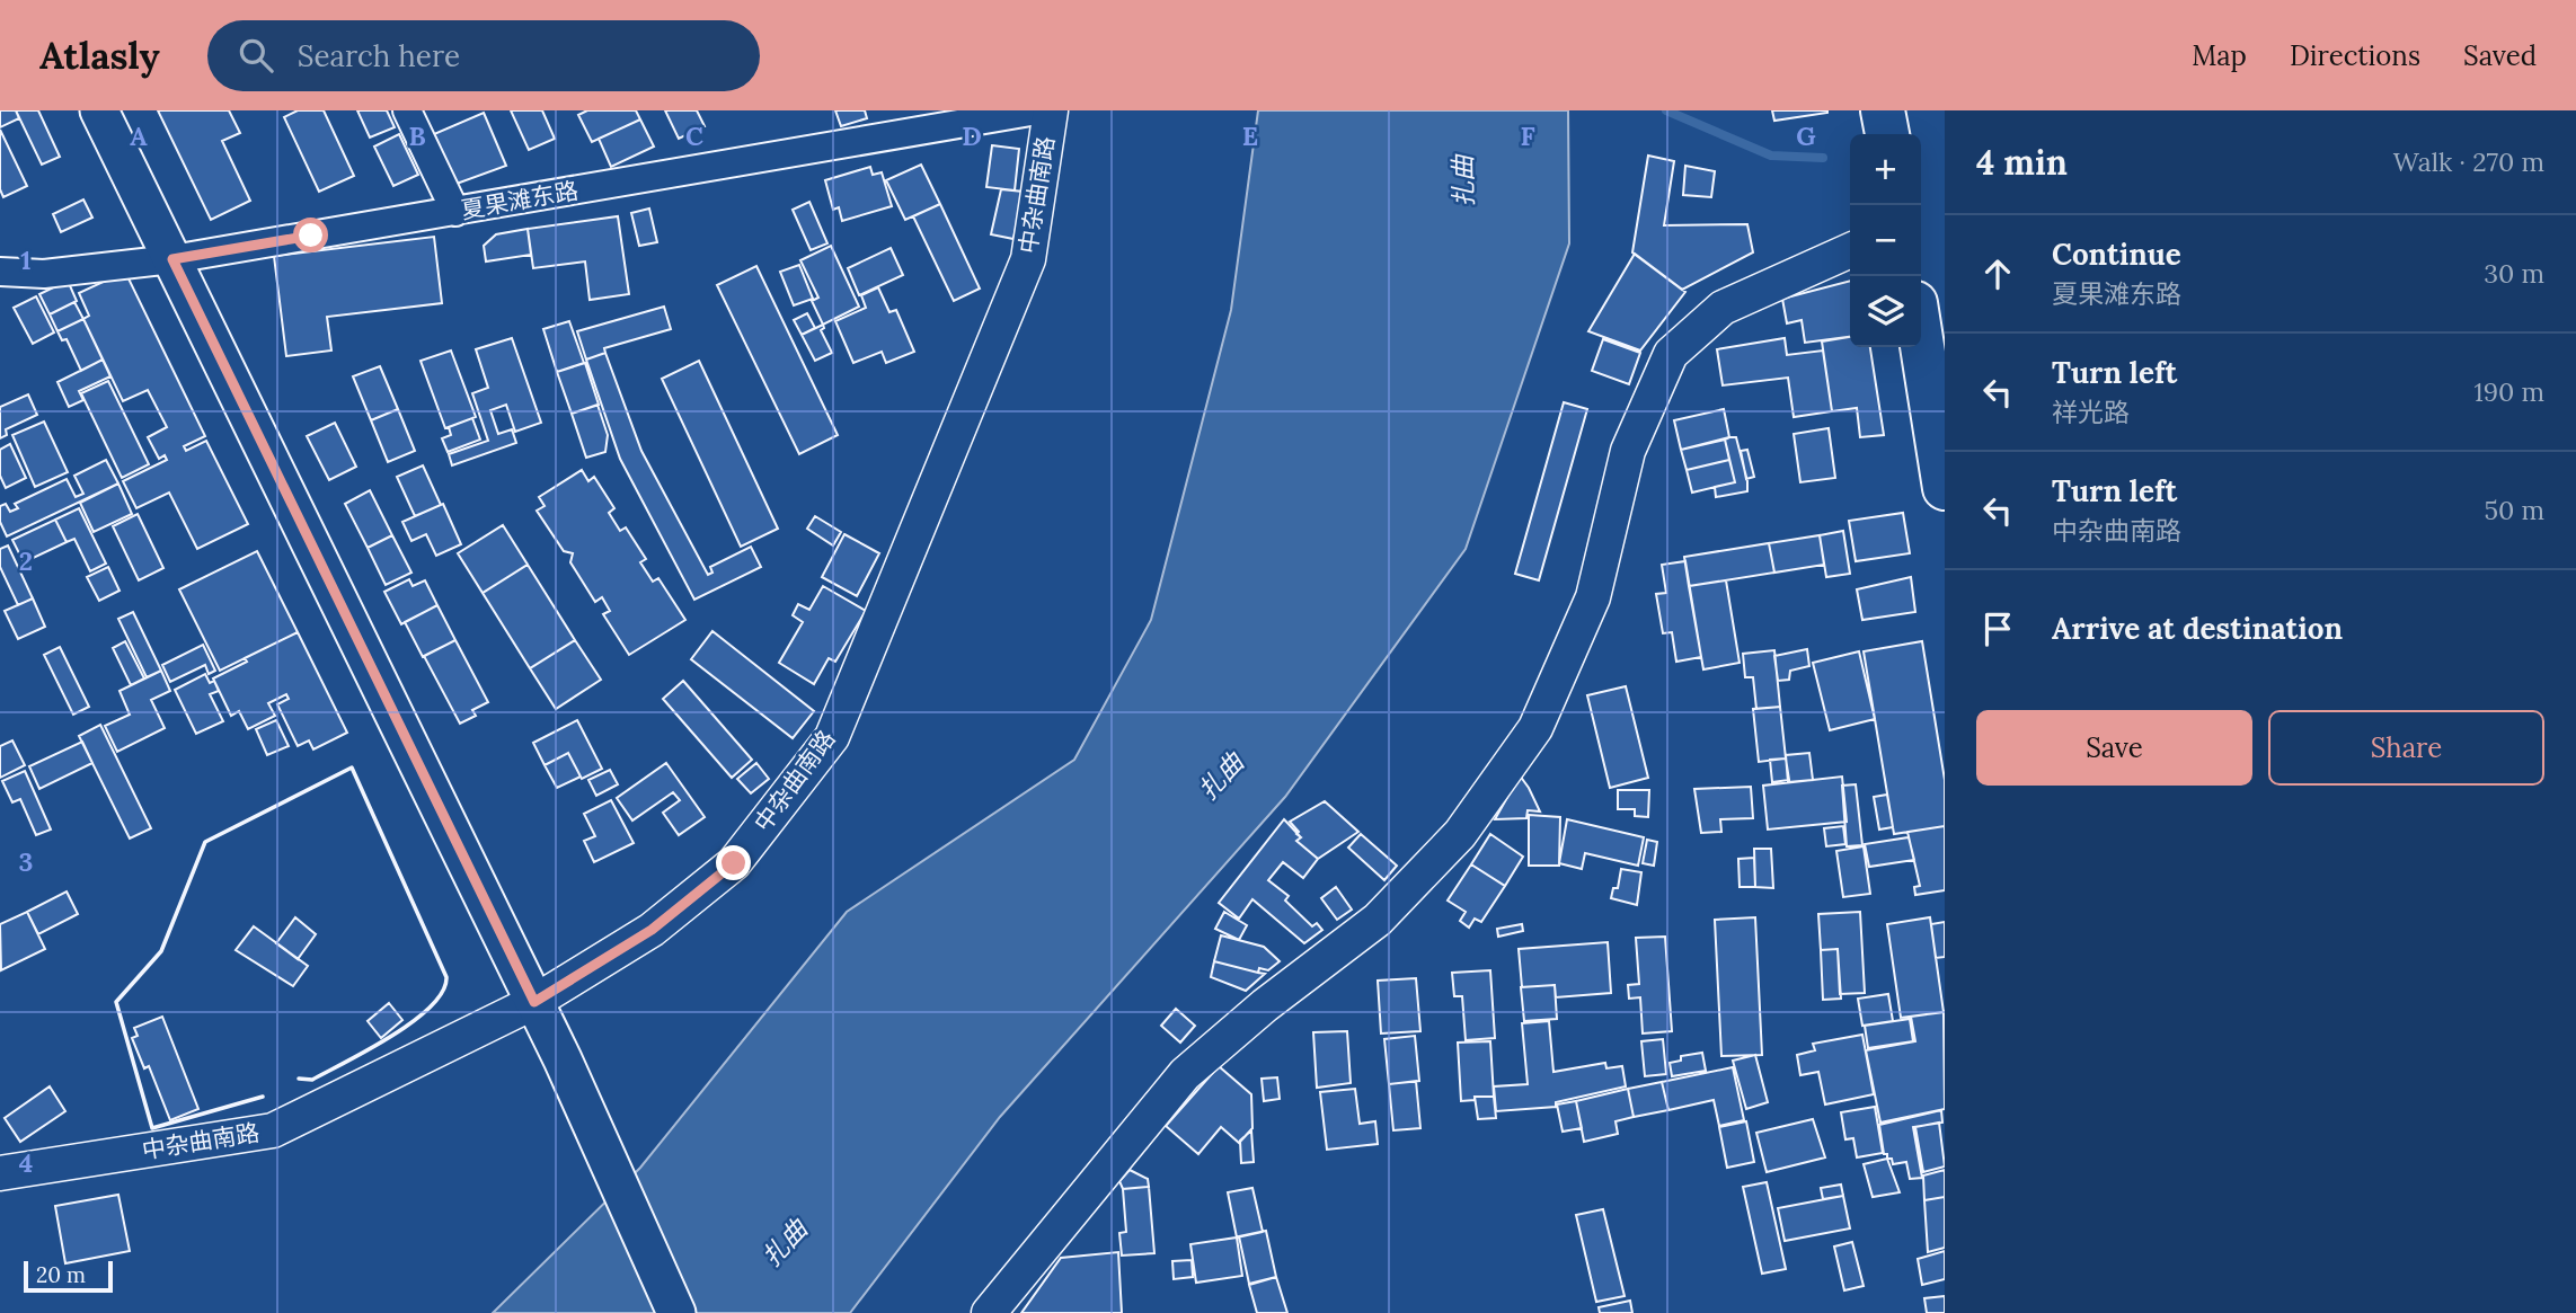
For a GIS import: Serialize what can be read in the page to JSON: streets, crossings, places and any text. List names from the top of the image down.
{
  "streets": {
    "street": ["中杂曲南路", "夏果滩东路"]
  },
  "water": ["扎曲"],
  "scale_bar": "20 m",
  "page": {
    "header": "Atlasly",
    "search": "Search here",
    "nav": ["Map", "Directions", "Saved"],
    "heading": ["4 min", "Walk · 270 m"],
    "map_buttons": ["+", "−"],
    "list": [
      ["Continue", "夏果滩东路", "30 m"],
      ["Turn left", "祥光路", "190 m"],
      ["Turn left", "中杂曲南路", "50 m"],
      "Arrive at destination"
    ],
    "buttons": ["Save", "Share"],
    "scale": "20 m"
  },
  "grid": {
    "columns": [
      "A",
      "B",
      "C",
      "D",
      "E",
      "F",
      "G"
    ],
    "rows": [
      "1",
      "2",
      "3",
      "4"
    ]
  }
}
